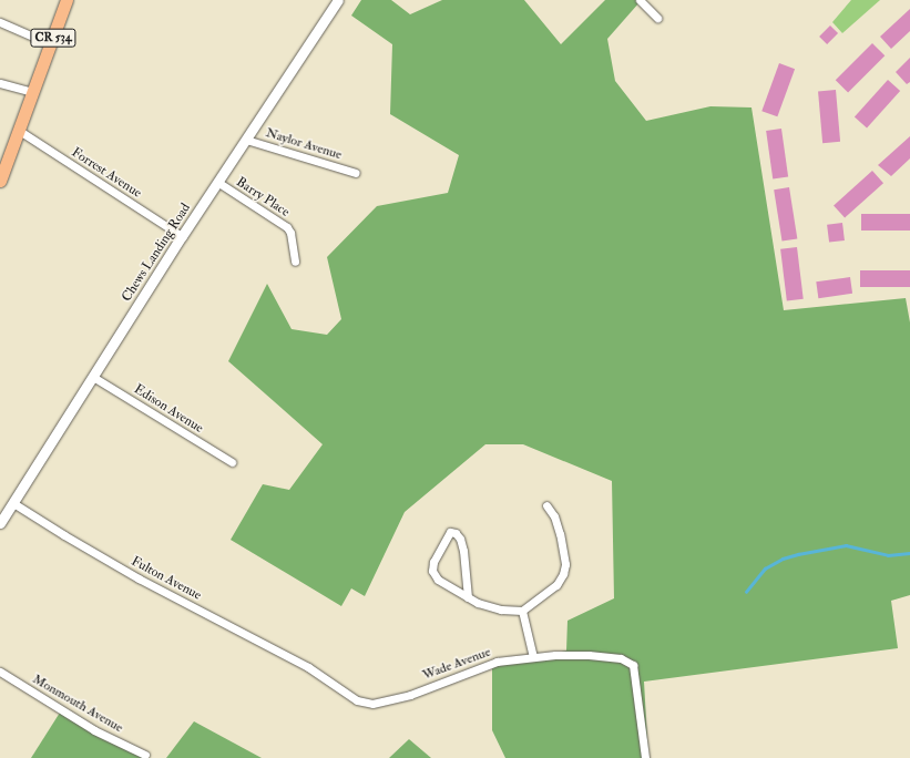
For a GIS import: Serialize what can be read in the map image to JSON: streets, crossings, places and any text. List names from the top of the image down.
{
  "streets": {
    "main road": ["CR 534"],
    "street": [
      "Naylor Avenue",
      "Forrest Avenue",
      "Barry Place",
      "Chews Landing Road",
      "Edison Avenue",
      "Fulton Avenue",
      "Wade Avenue",
      "Monmouth Avenue"
    ]
  },
  "crossings": [
    ["CR 534", "Forrest Avenue"],
    ["Naylor Avenue", "Chews Landing Road"],
    ["Forrest Avenue", "Chews Landing Road"],
    ["Barry Place", "Chews Landing Road"],
    ["Chews Landing Road", "Edison Avenue"],
    ["Chews Landing Road", "Fulton Avenue"],
    ["Fulton Avenue", "Wade Avenue"]
  ]
}
